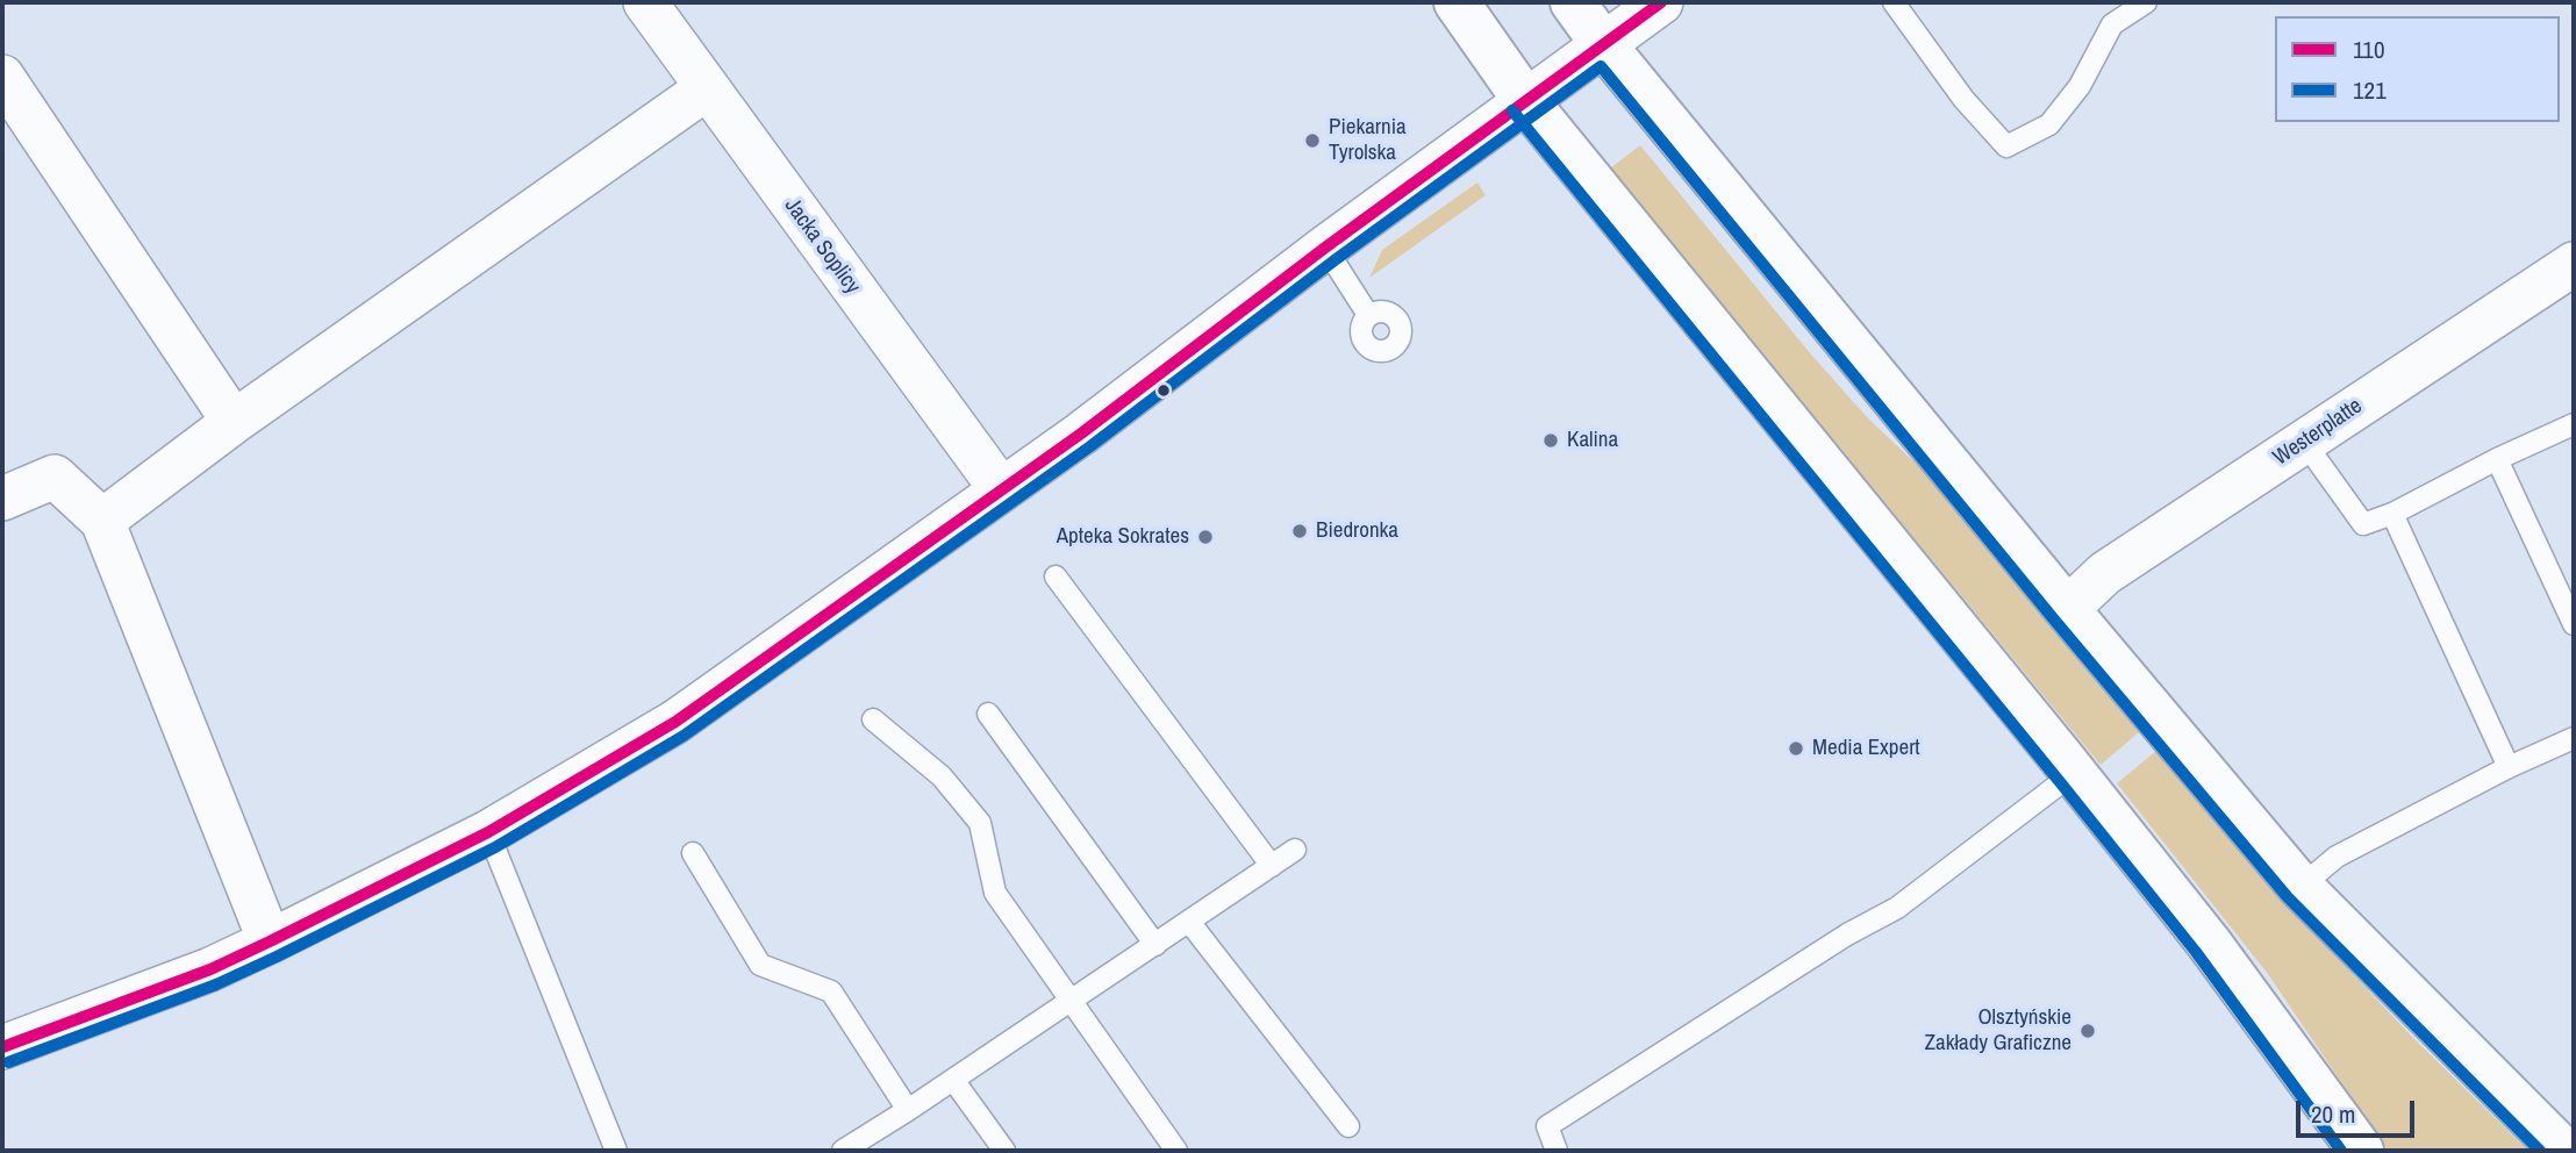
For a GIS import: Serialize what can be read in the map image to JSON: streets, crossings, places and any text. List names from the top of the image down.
{
  "streets": {
    "street": ["Jacka Soplicy", "Westerplatte"]
  },
  "places": [
    "Piekarnia Tyrolska",
    "Kalina",
    "Biedronka",
    "Apteka Sokrates",
    "Media Expert",
    "Olsztyńskie Zakłady Graficzne"
  ],
  "lines": ["transit line 110", "transit line 121"],
  "legend": ["110", "121"],
  "scale_bar": "20 m"
}
